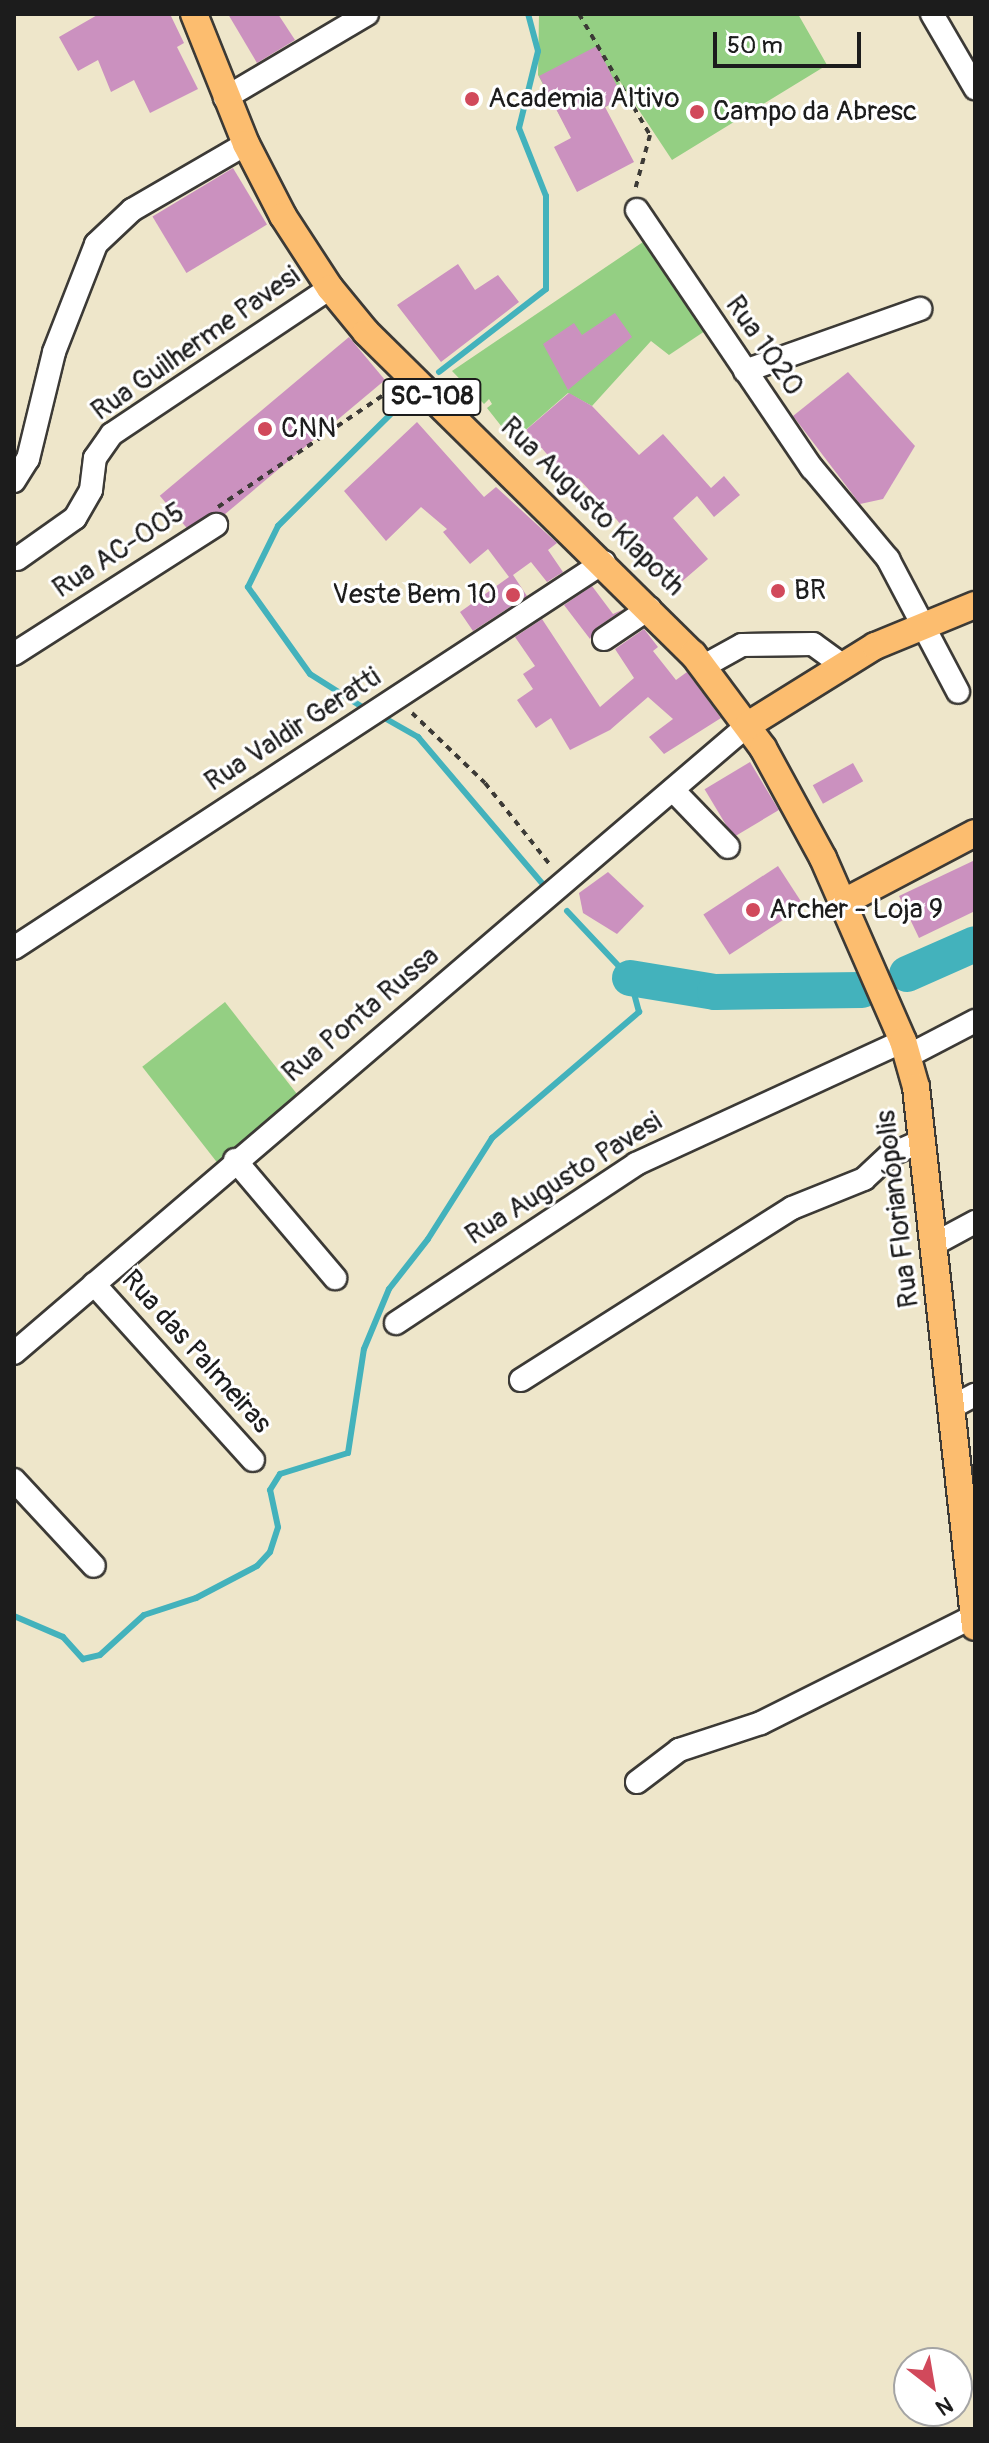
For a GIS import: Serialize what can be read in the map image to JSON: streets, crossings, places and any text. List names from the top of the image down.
{
  "streets": {
    "main road": ["SC-108", "Rua Augusto Klapoth", "Rua Florianópolis"],
    "street": [
      "Rua Guilherme Pavesi",
      "Rua 1020",
      "Rua AC-005",
      "Rua Valdir Geratti",
      "Rua Ponta Russa",
      "Rua Augusto Pavesi",
      "Rua das Palmeiras"
    ]
  },
  "crossings": [
    ["Rua Guilherme Pavesi", "Rua Augusto Klapoth"],
    ["Rua Augusto Klapoth", "Rua Valdir Geratti"],
    ["Rua Augusto Klapoth", "Rua Ponta Russa"],
    ["Rua Augusto Klapoth", "Rua Florianópolis"],
    ["Rua Ponta Russa", "Rua Florianópolis"],
    ["Rua Ponta Russa", "Rua das Palmeiras"],
    ["Rua Augusto Pavesi", "Rua Florianópolis"]
  ],
  "places": [
    "Academia Altivo",
    "Campo da Abresc",
    "CNN",
    "BR",
    "Veste Bem 10",
    "Archer - Loja 9"
  ],
  "scale_bar": "50 m",
  "north": "bottom right"
}
